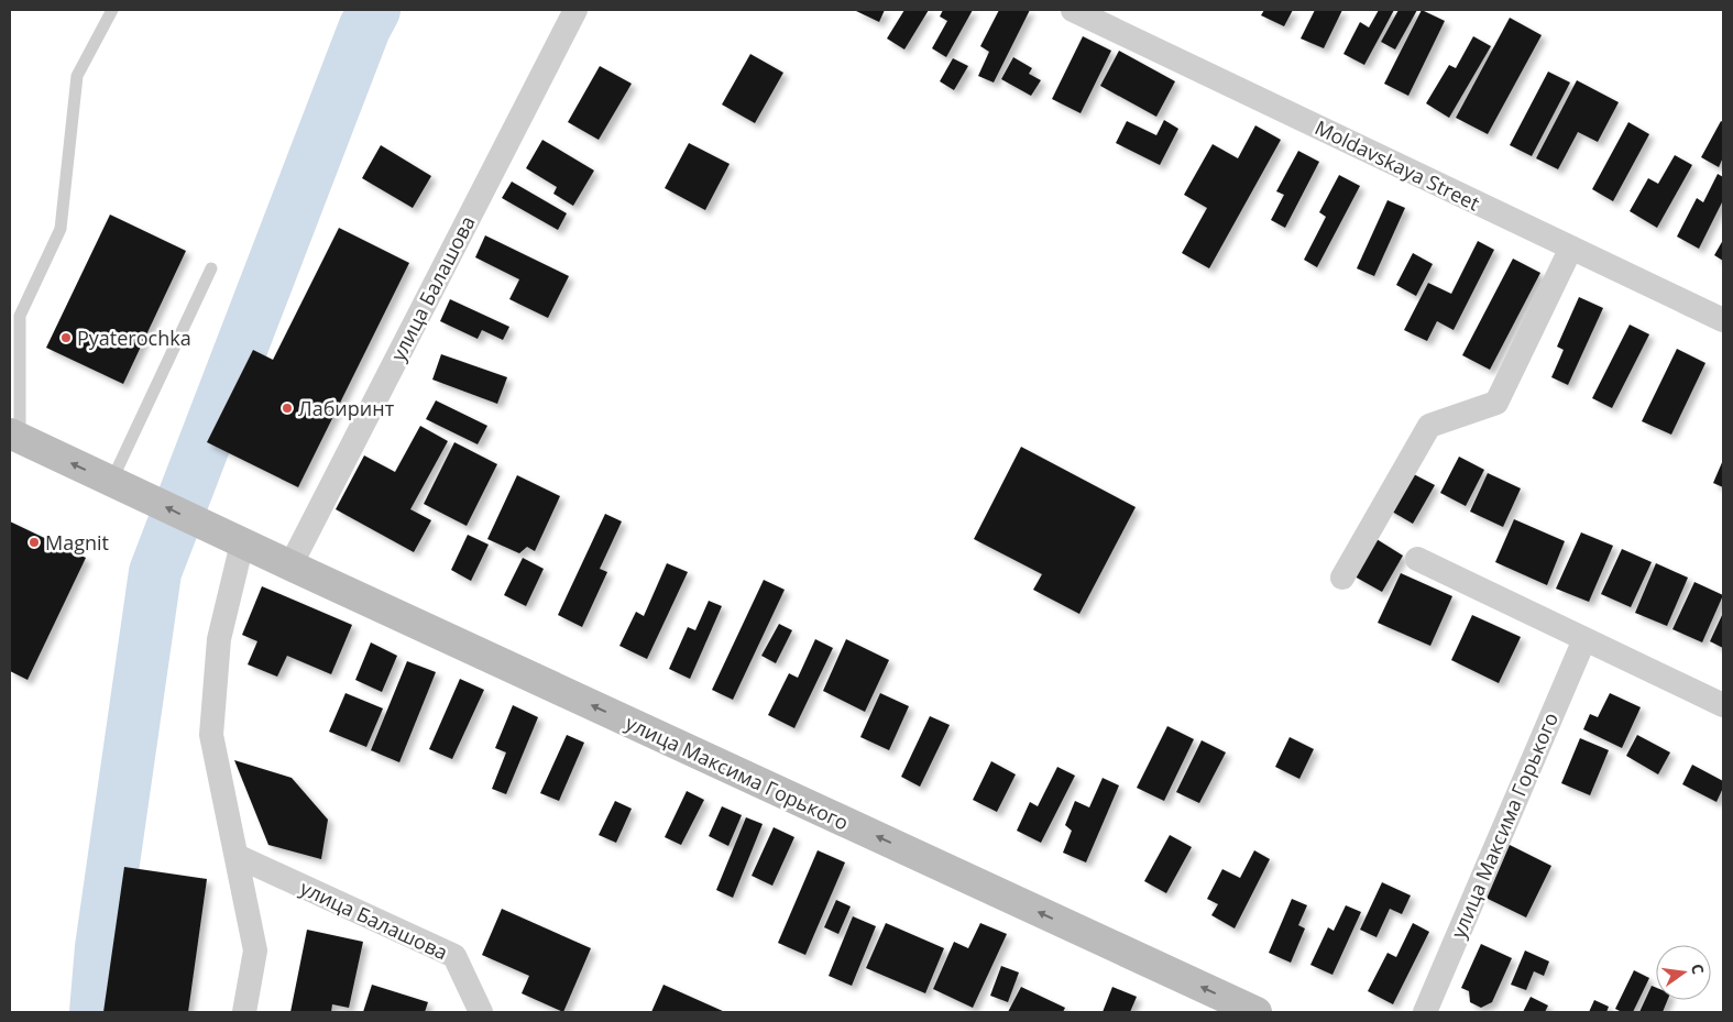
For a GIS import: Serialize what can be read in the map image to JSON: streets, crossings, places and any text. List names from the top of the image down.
{
  "streets": {
    "main road": ["улица Максима Горького"],
    "street": ["Moldavskaya Street", "улица Балашова"]
  },
  "crossings": [
    ["улица Балашова", "улица Максима Горького"]
  ],
  "one_way": ["улица Максима Горького"],
  "places": ["Pyaterochka", "Лабиринт", "Magnit"],
  "north": "right"
}
